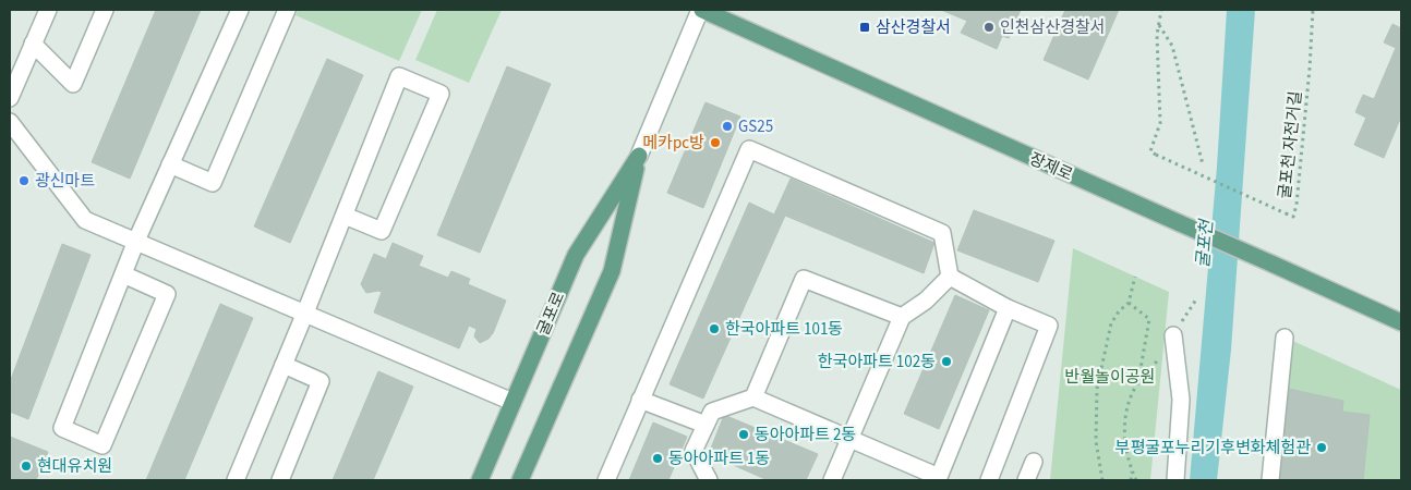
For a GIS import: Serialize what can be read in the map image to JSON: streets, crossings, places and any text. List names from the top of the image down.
{
  "streets": {
    "main road": ["장제로", "굴포로"],
    "path": ["굴포천 자전거길"]
  },
  "crossings": [
    ["장제로", "굴포로"]
  ],
  "water": ["굴포천"],
  "parks": ["반월놀이공원"],
  "places": {
    "transit": ["삼산경찰서"],
    "other": [
      "인천삼산경찰서",
      "GS25",
      "메카pc방",
      "광신마트",
      "한국아파트 101동",
      "한국아파트 102동",
      "동아아파트 2동",
      "부평굴포누리기후변화체험관",
      "동아아파트 1동",
      "현대유치원"
    ]
  }
}
